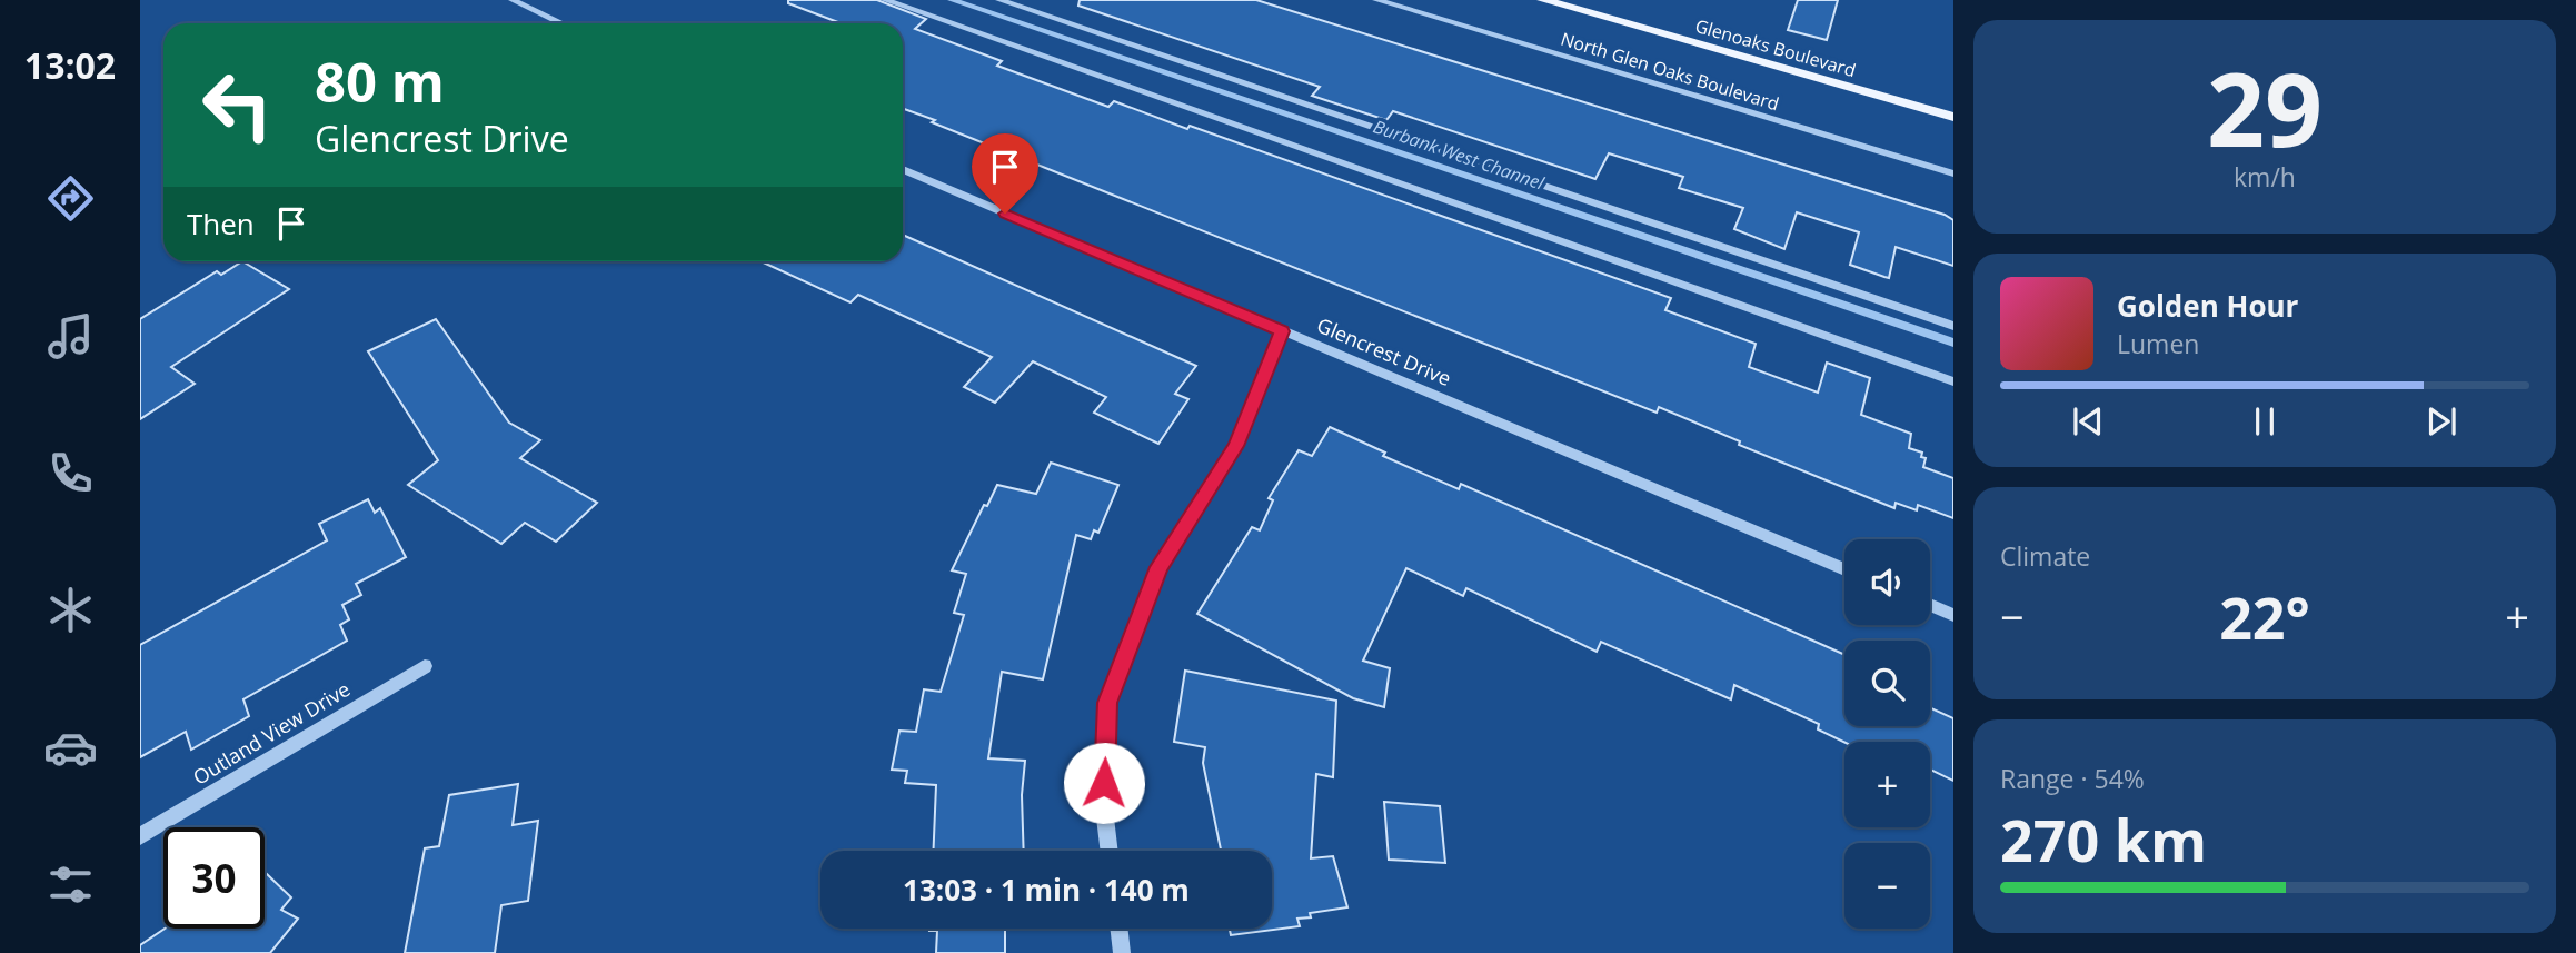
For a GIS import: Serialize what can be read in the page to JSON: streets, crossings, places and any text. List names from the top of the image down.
{
  "streets": {
    "main road": ["Glenoaks Boulevard"],
    "street": ["North Glen Oaks Boulevard", "Glencrest Drive", "Outland View Drive"]
  },
  "water": ["Burbank West Channel"],
  "page": {
    "tabs": "13:02",
    "tile": [
      ["29", "km/h"],
      "Climate",
      ["Range · 54%", "270 km"]
    ],
    "turn": ["80 m", "Glencrest Drive"],
    "then": "Then",
    "song": ["Golden Hour", "Lumen"],
    "map_buttons": ["+", "−"],
    "heat": ["−", "22°", "+"],
    "limit": "30",
    "trip": "13:03 · 1 min · 140 m"
  }
}
